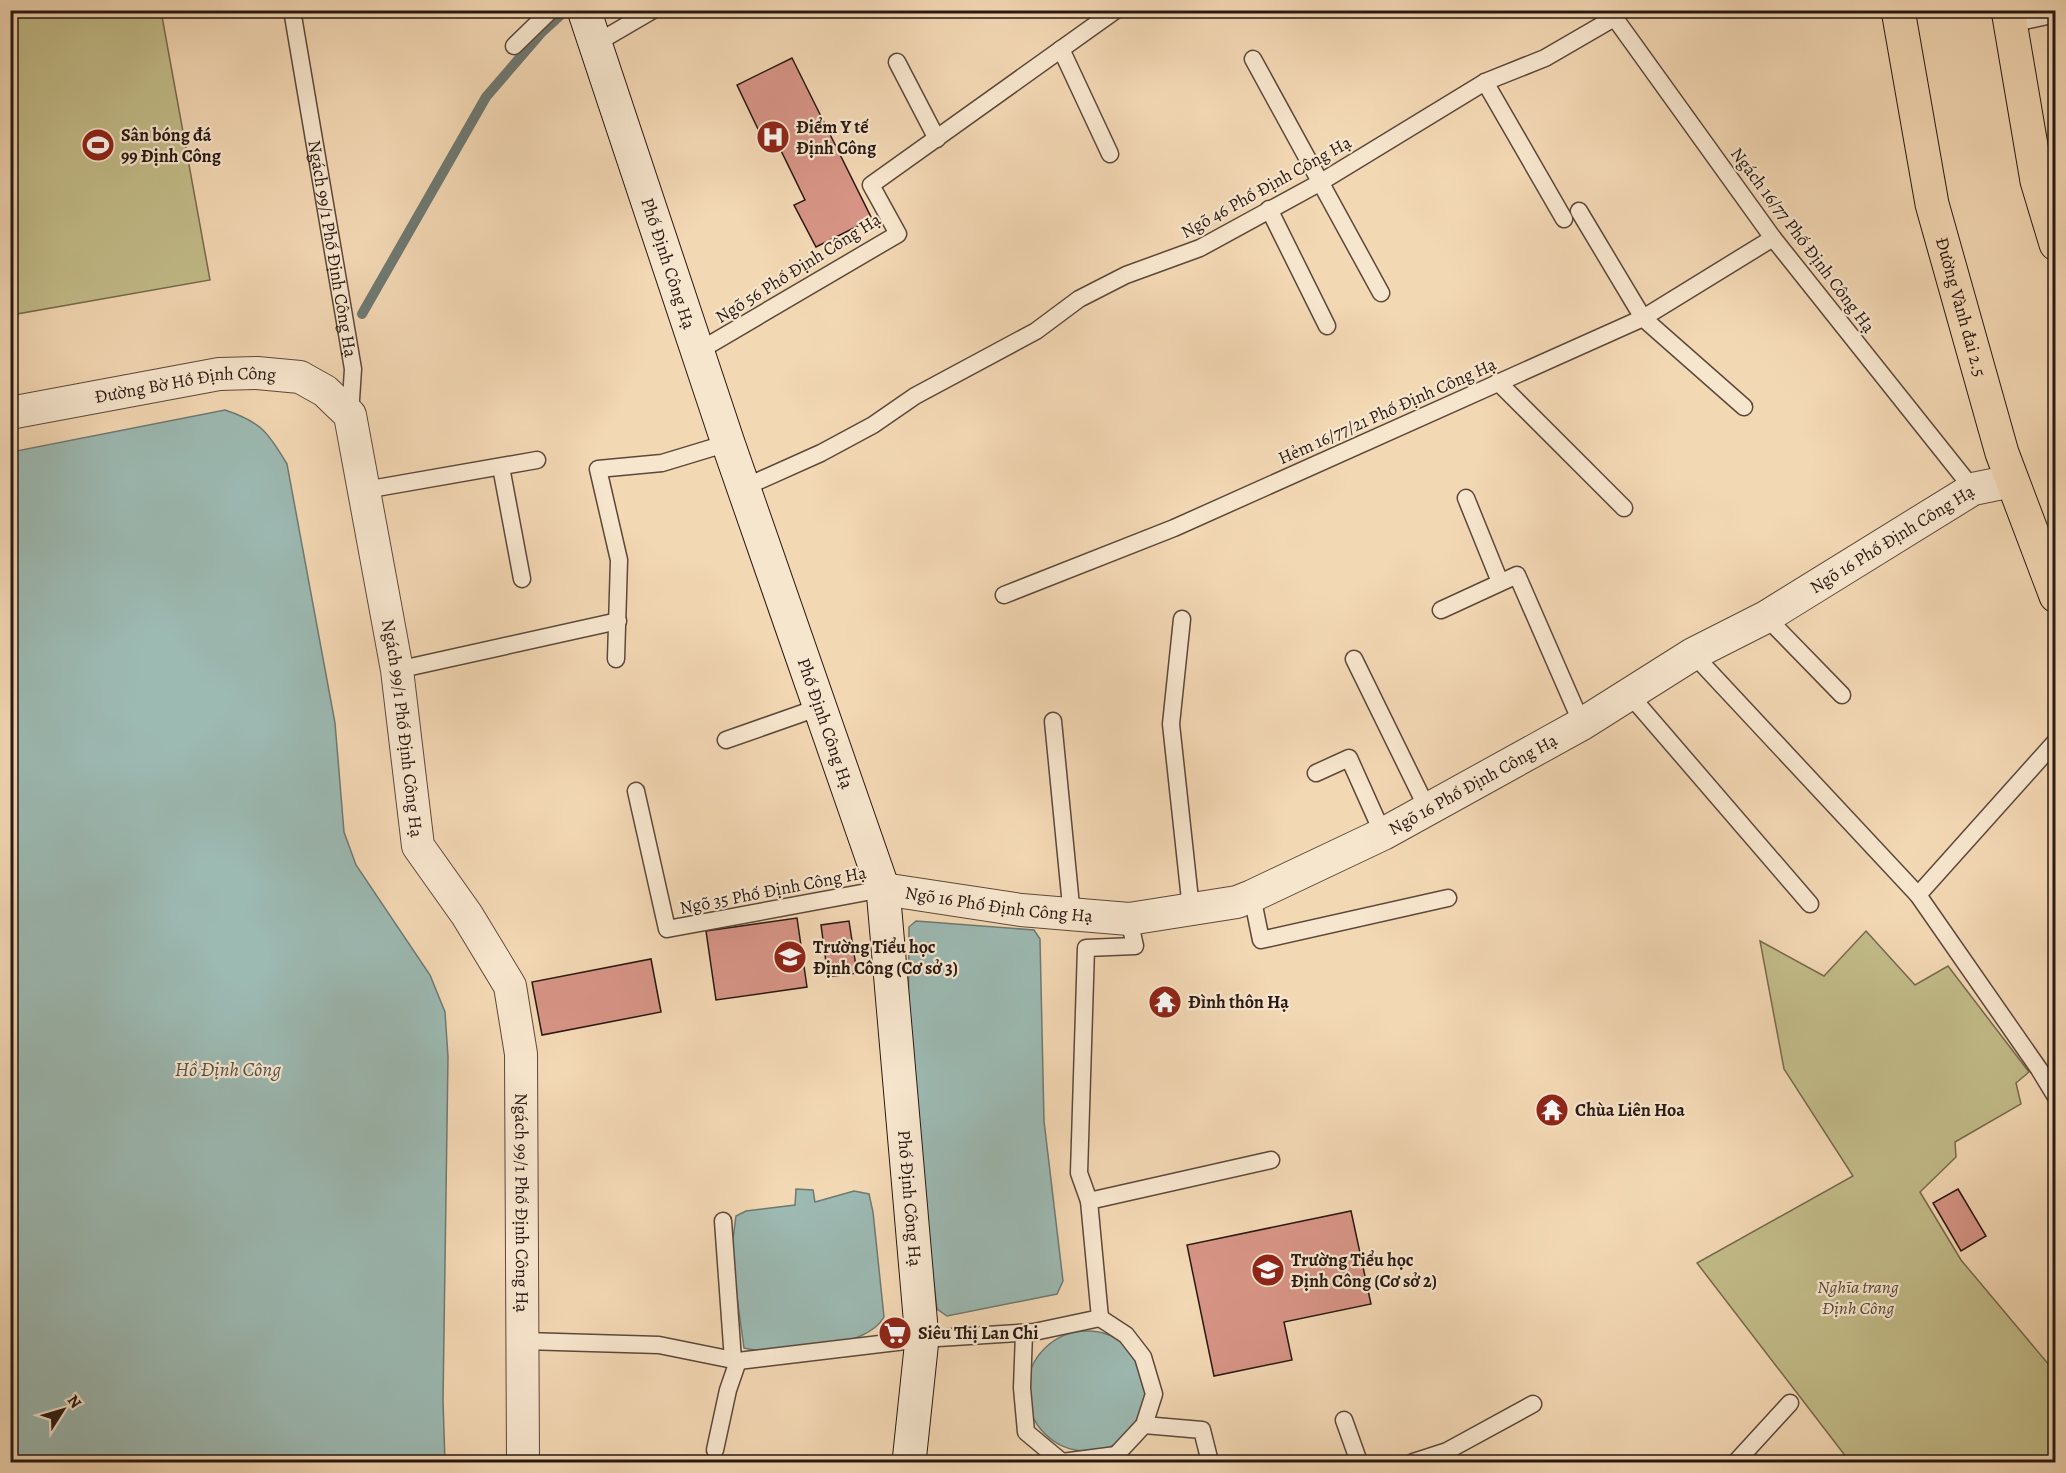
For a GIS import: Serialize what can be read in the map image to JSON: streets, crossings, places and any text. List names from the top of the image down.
{
  "streets": {
    "main road": ["Đường Vành đai 2.5"],
    "street": [
      "Ngách 99/1 Phố Định Công Hạ",
      "Phố Định Công Hạ",
      "Đường Bờ Hồ Định Công",
      "Ngõ 16 Phố Định Công Hạ"
    ],
    "lane": [
      "Ngõ 46 Phố Định Công Hạ",
      "Ngách 16/77 Phố Định Công Hạ",
      "Ngõ 56 Phố Định Công Hạ",
      "Hẻm 16/77/21 Phố Định Công Hạ",
      "Ngõ 35 Phố Định Công Hạ"
    ]
  },
  "crossings": [
    ["Ngõ 46 Phố Định Công Hạ", "Ngách 16/77 Phố Định Công Hạ"],
    ["Ngõ 46 Phố Định Công Hạ", "Phố Định Công Hạ"],
    ["Ngách 16/77 Phố Định Công Hạ", "Hẻm 16/77/21 Phố Định Công Hạ"],
    ["Ngách 16/77 Phố Định Công Hạ", "Ngõ 16 Phố Định Công Hạ"],
    ["Ngách 99/1 Phố Định Công Hạ", "Đường Bờ Hồ Định Công"],
    ["Phố Định Công Hạ", "Ngõ 56 Phố Định Công Hạ"],
    ["Phố Định Công Hạ", "Ngõ 16 Phố Định Công Hạ"],
    ["Phố Định Công Hạ", "Ngõ 35 Phố Định Công Hạ"],
    ["Đường Vành đai 2.5", "Ngõ 16 Phố Định Công Hạ"],
    ["Ngõ 16 Phố Định Công Hạ", "Ngõ 35 Phố Định Công Hạ"]
  ],
  "water": ["Hồ Định Công"],
  "parks": ["Nghĩa trang Định Công"],
  "places": {
    "hospital": ["Điểm Y tế Định Công"],
    "sports": ["Sân bóng đá 99 Định Công"],
    "school or university": ["Trường Tiểu học Định Công (Cơ sở 3)", "Trường Tiểu học Định Công (Cơ sở 2)"],
    "temple": ["Đình thôn Hạ", "Chùa Liên Hoa"],
    "supermarket": ["Siêu Thị Lan Chi"]
  },
  "north": "top right"
}
